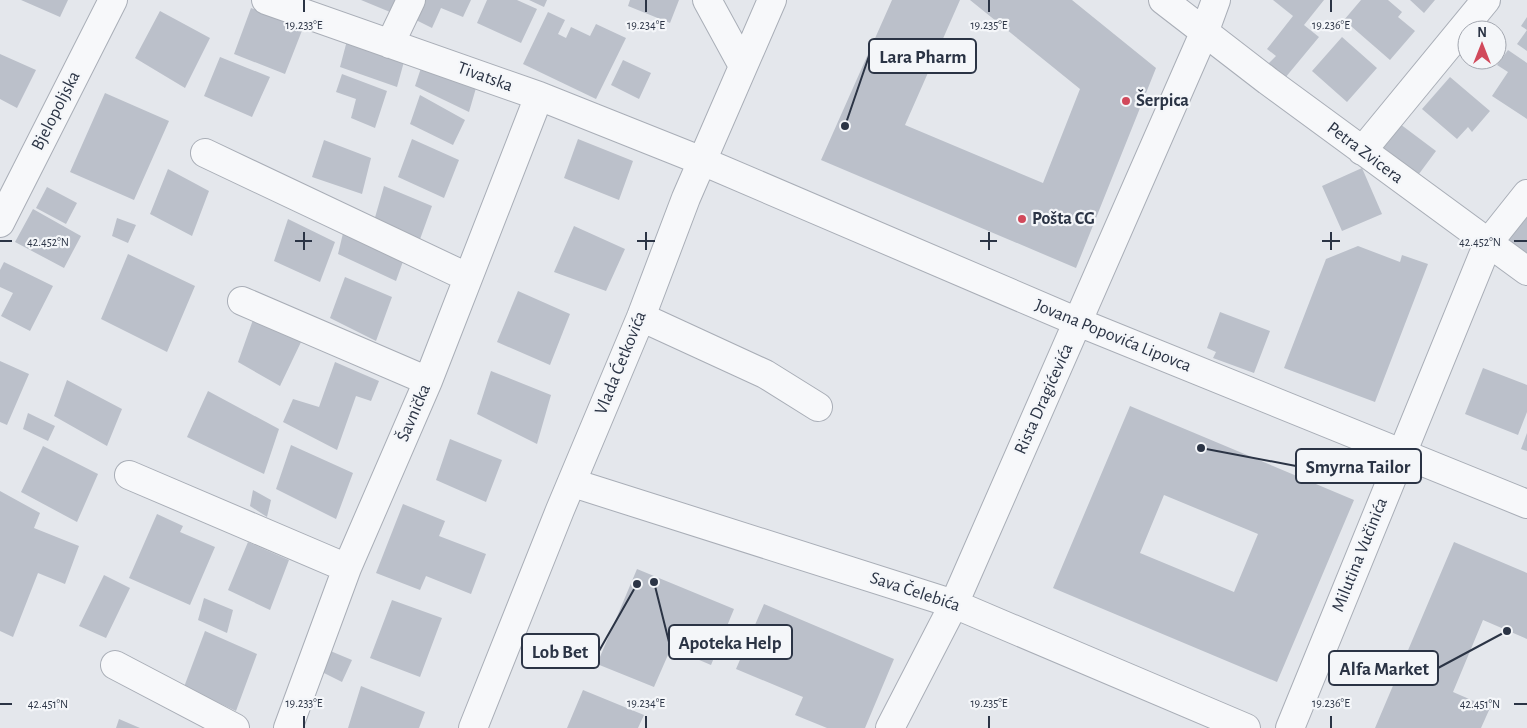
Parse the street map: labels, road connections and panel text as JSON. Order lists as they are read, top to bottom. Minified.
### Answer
{"streets":{"street":["Tivatska","Bjelopoljska","Petra Zvicera","Jovana Popovića Lipovca","Vlada Ćetkovića","Rista Dragićevića","Šavnička","Milutina Vučinića","Sava Čelebića"]},"crossings":[["Tivatska","Jovana Popovića Lipovca"],["Tivatska","Vlada Ćetkovića"],["Tivatska","Šavnička"],["Petra Zvicera","Rista Dragićevića"],["Petra Zvicera","Milutina Vučinića"],["Jovana Popovića Lipovca","Vlada Ćetkovića"],["Jovana Popovića Lipovca","Rista Dragićevića"],["Jovana Popovića Lipovca","Milutina Vučinića"],["Vlada Ćetkovića","Sava Čelebića"],["Rista Dragićevića","Sava Čelebića"]],"places":["Šerpica","Lara Pharm","Pošta CG","Smyrna Tailor","Apoteka Help","Lob Bet","Alfa Market"],"north":"top","coordinates":["19.233°E","19.234°E","19.235°E","19.236°E","42.452°N","42.451°N"]}
